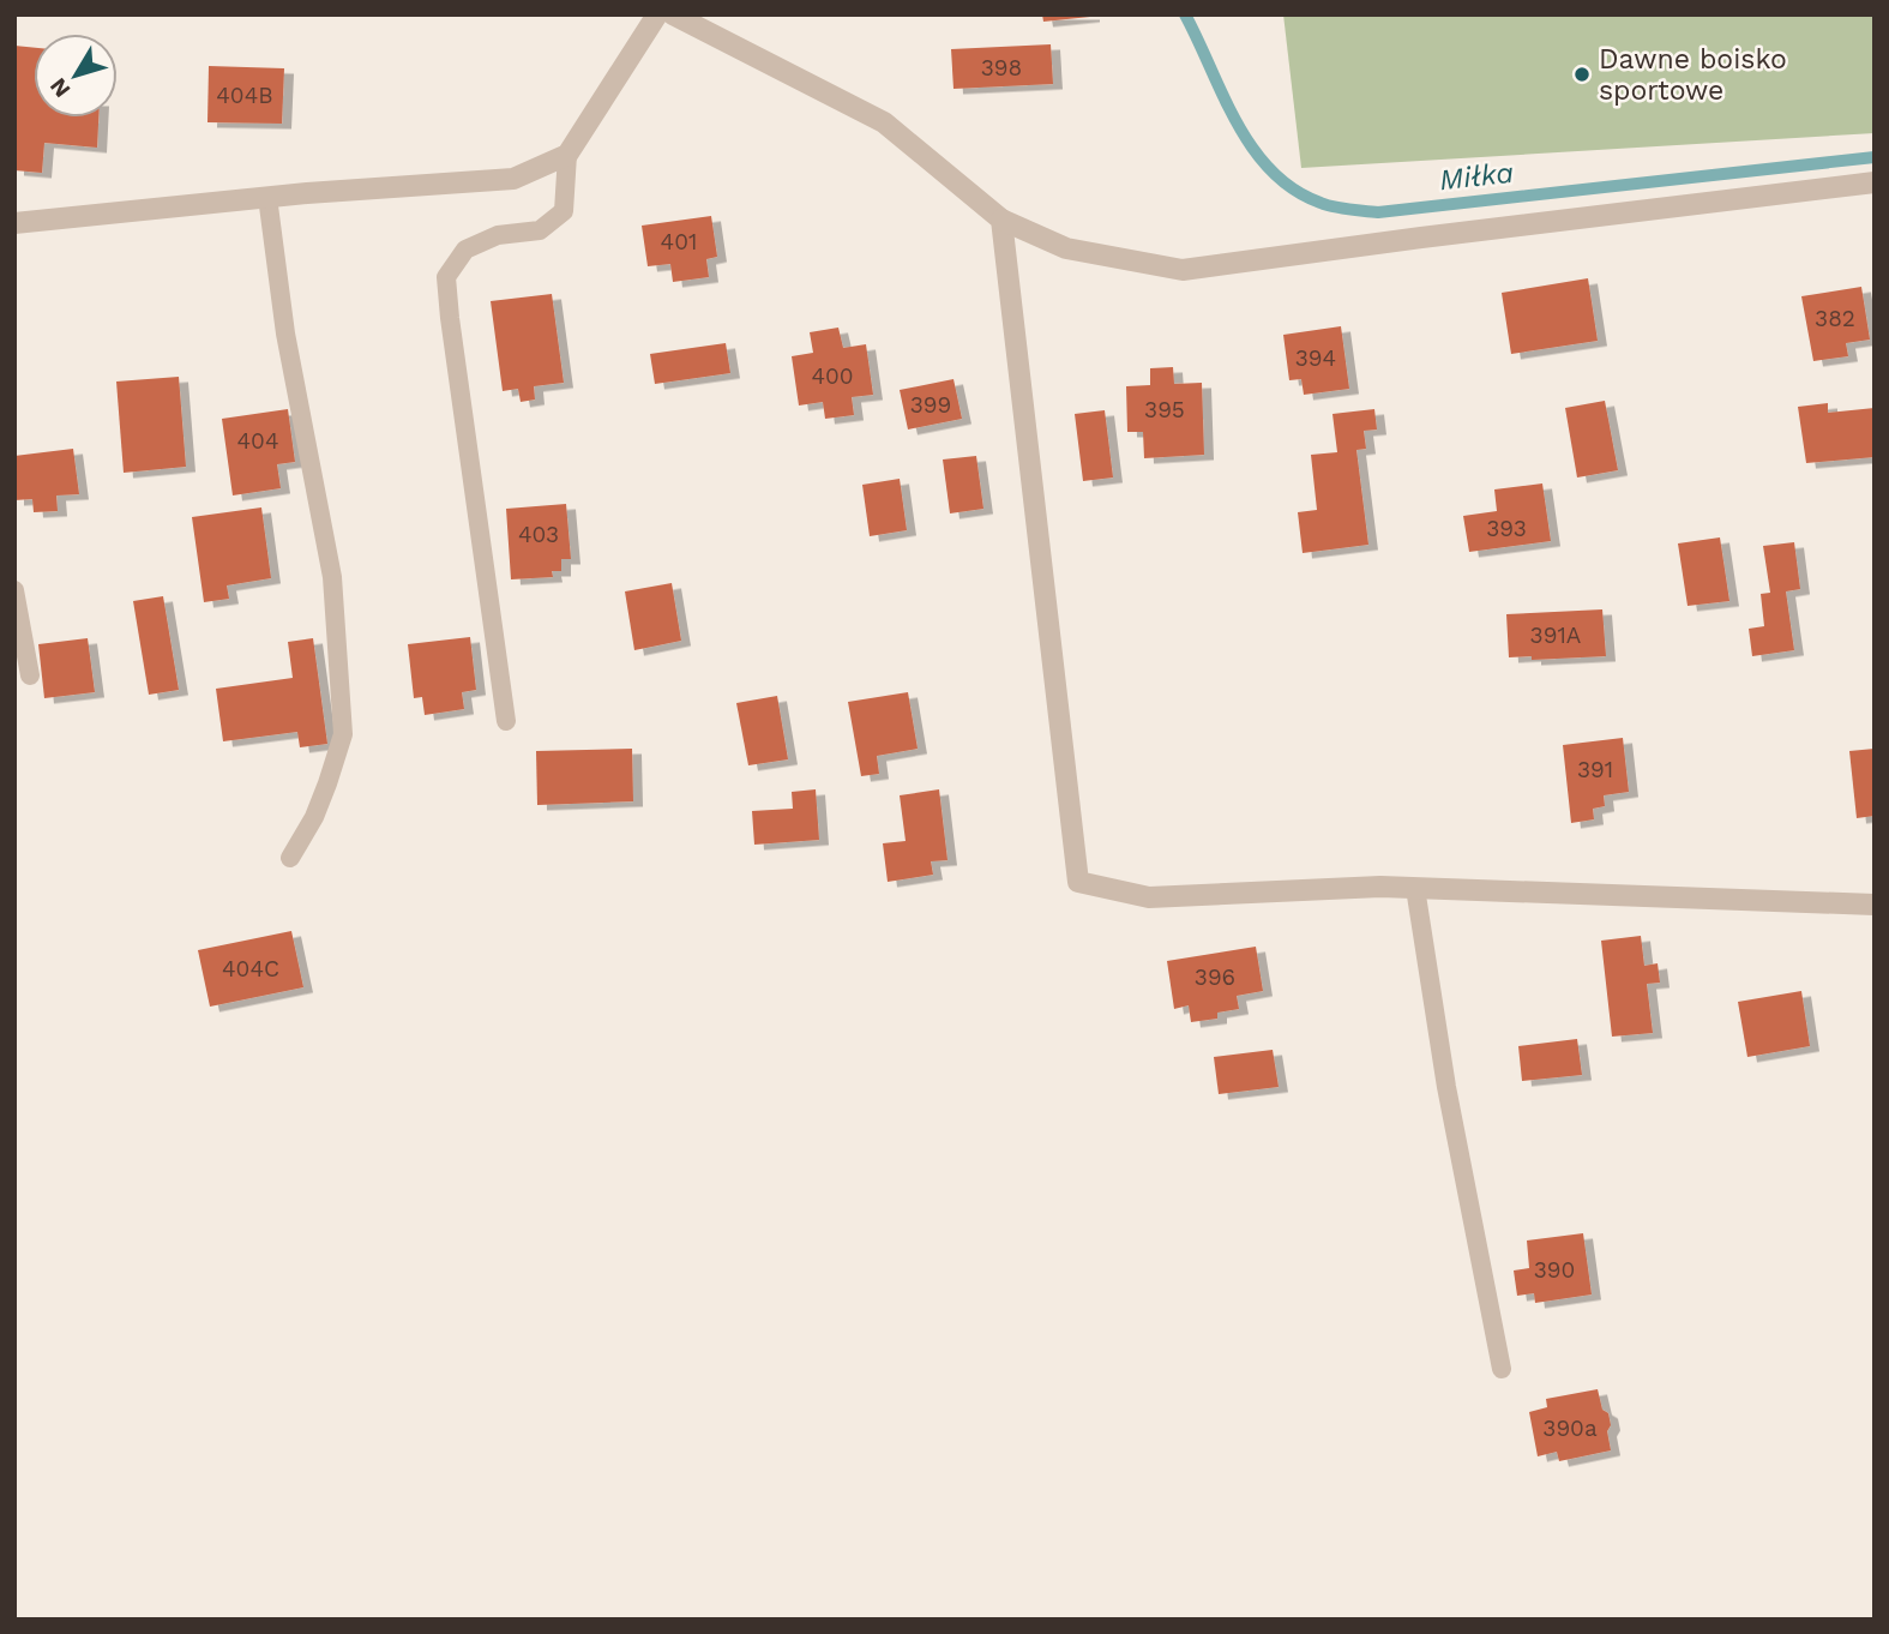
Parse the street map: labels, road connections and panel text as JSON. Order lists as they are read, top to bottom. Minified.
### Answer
{"water":["Miłka"],"places":["Dawne boisko sportowe"],"house_numbers":["398","404B","401","382","394","400","399","395","404","393","403","391A","391","404C","396","390","390a"],"north":"bottom left"}
